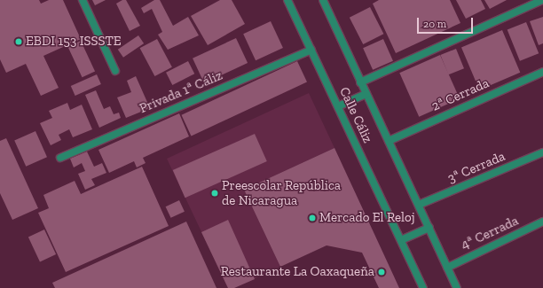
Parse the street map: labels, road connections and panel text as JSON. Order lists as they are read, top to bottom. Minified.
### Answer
{"streets":{"street":["Privada 1ª Cáliz","2ª Cerrada","Calle Cáliz","3ª Cerrada","4ª Cerrada"]},"crossings":[["Privada 1ª Cáliz","Calle Cáliz"],["2ª Cerrada","Calle Cáliz"],["Calle Cáliz","3ª Cerrada"],["Calle Cáliz","4ª Cerrada"]],"places":["EBDI 153 ISSSTE","Preescolar República de Nicaragua","Mercado El Reloj","Restaurante La Oaxaqueña"],"scale_bar":"20 m"}
